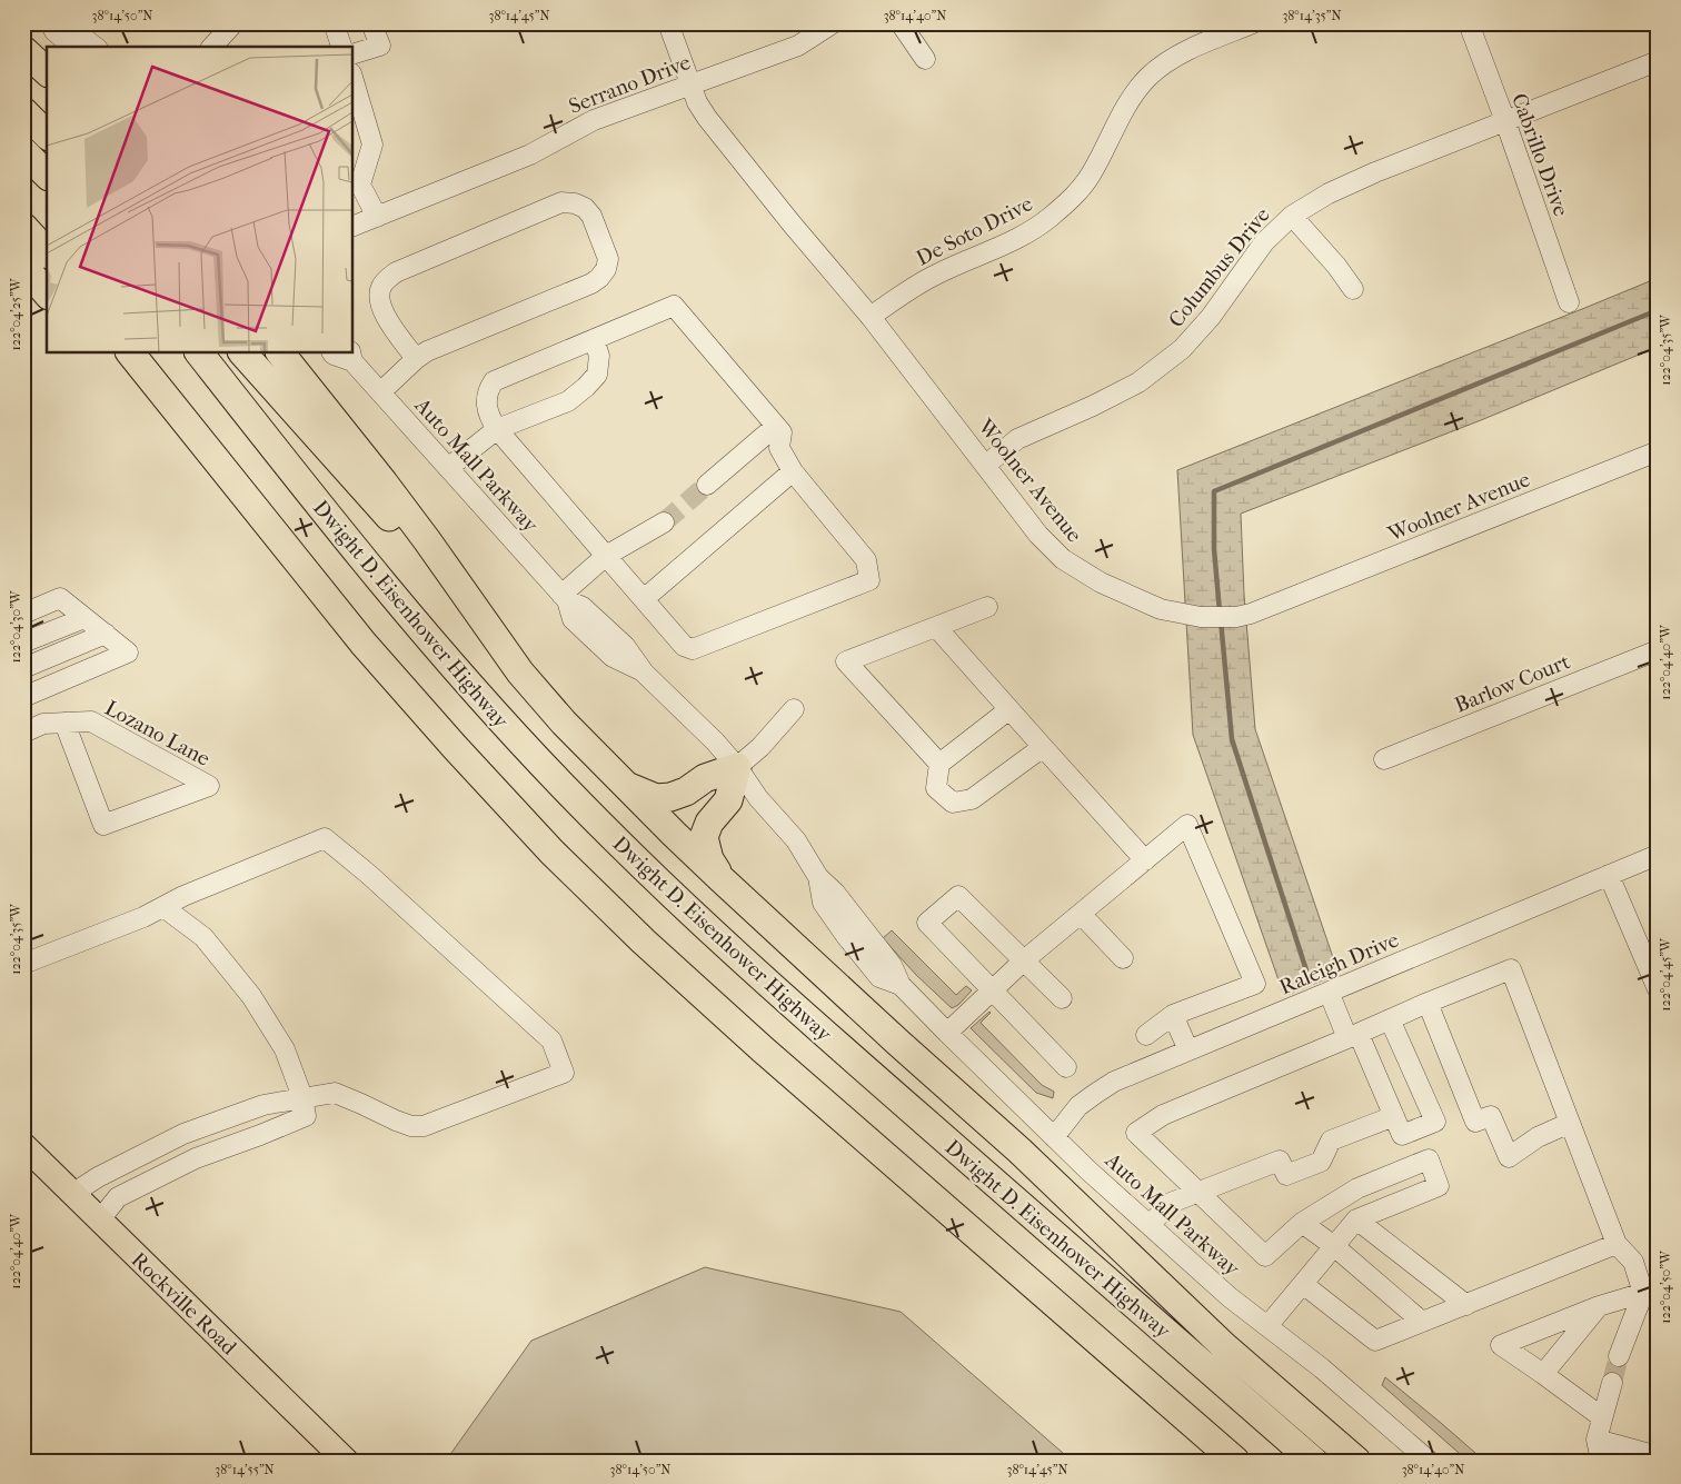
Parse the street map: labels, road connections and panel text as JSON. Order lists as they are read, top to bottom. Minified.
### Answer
{"streets":{"highway":["Dwight D. Eisenhower Highway"],"main road":["Rockville Road"],"street":["Serrano Drive","Cabrillo Drive","De Soto Drive","Columbus Drive","Auto Mall Parkway","Woolner Avenue","Barlow Court","Lozano Lane","Raleigh Drive"]},"crossings":[["Serrano Drive","Woolner Avenue"],["Cabrillo Drive","Columbus Drive"],["De Soto Drive","Woolner Avenue"],["Columbus Drive","Woolner Avenue"],["Auto Mall Parkway","Raleigh Drive"]],"coordinates":["38°14'50\"N","38°14'45\"N","38°14'40\"N","38°14'35\"N","122°04'25\"W","122°04'35\"W","122°04'30\"W","122°04'40\"W","122°04'45\"W","122°04'50\"W","38°14'55\"N"]}
